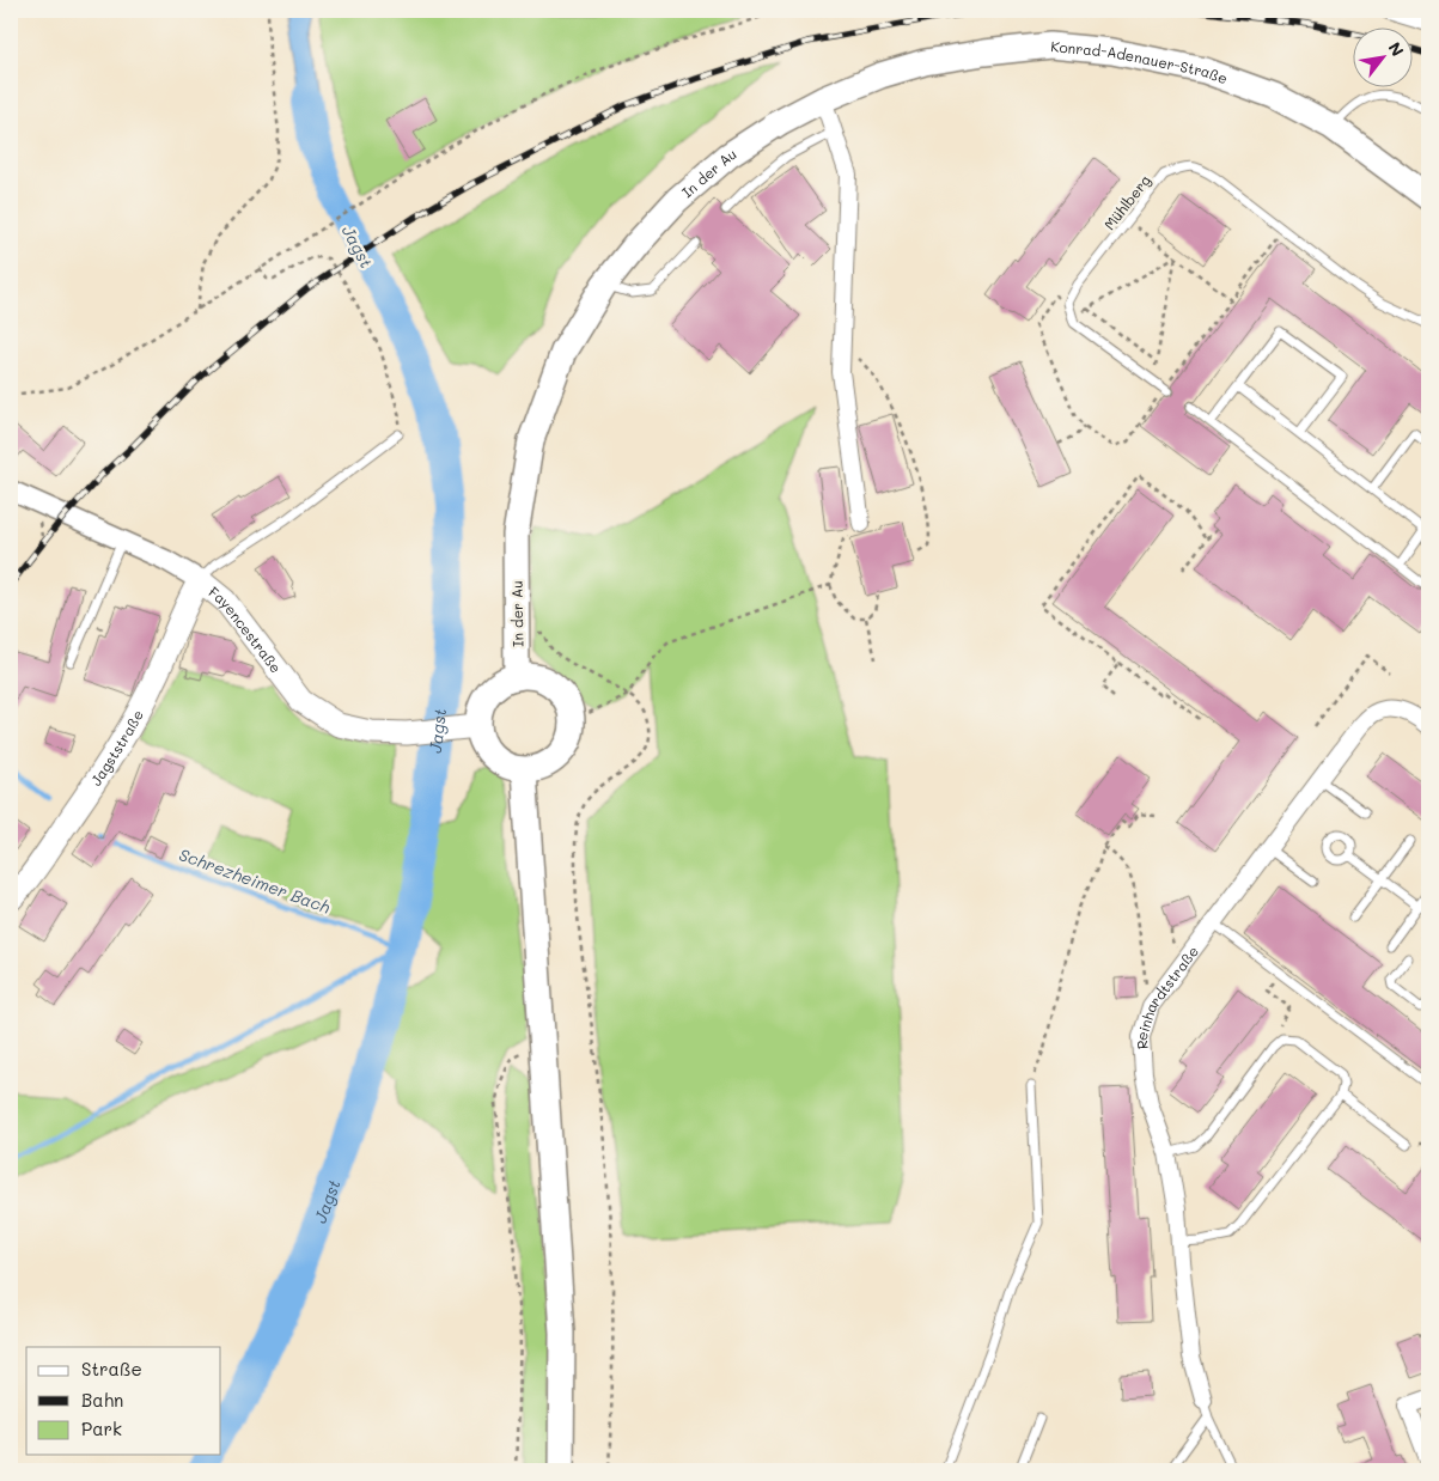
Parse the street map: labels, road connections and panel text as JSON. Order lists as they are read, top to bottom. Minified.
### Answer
{"streets":{"main road":["Konrad-Adenauer-Straße","In der Au","Fayencestraße","Jagststraße"],"street":["Reinhardtstraße"],"lane":["Mühlberg"]},"crossings":[["Konrad-Adenauer-Straße","In der Au"],["In der Au","Fayencestraße"],["Fayencestraße","Jagststraße"]],"water":["Jagst","Schrezheimer Bach"],"legend":["Straße","Bahn","Park"],"north":"top right"}
